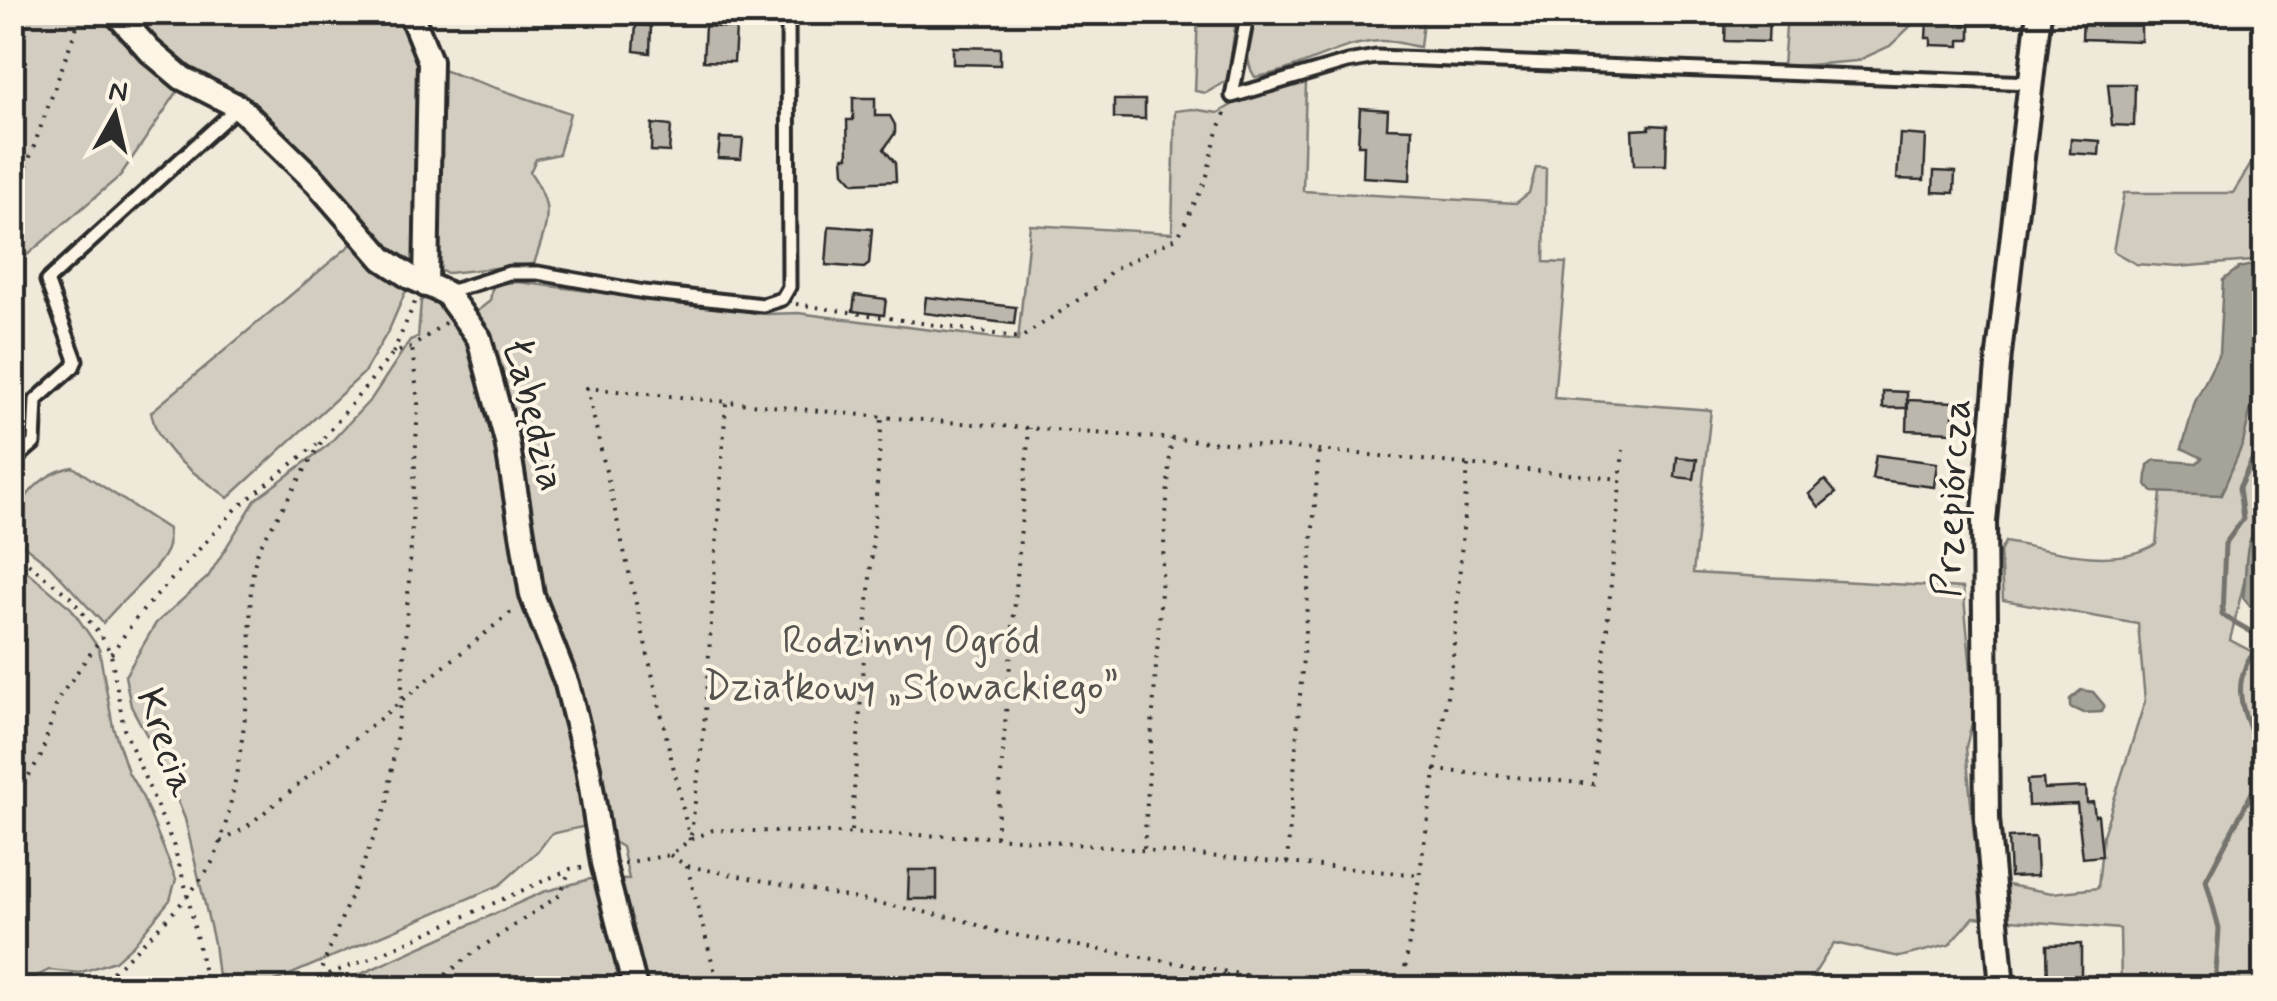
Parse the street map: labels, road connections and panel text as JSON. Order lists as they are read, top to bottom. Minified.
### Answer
{"streets":{"street":["Łabędzia","Przepiórcza"],"path":["Krecia"]},"parks":["Rodzinny Ogród Działkowy „Słowackiego”"],"north":"top"}
